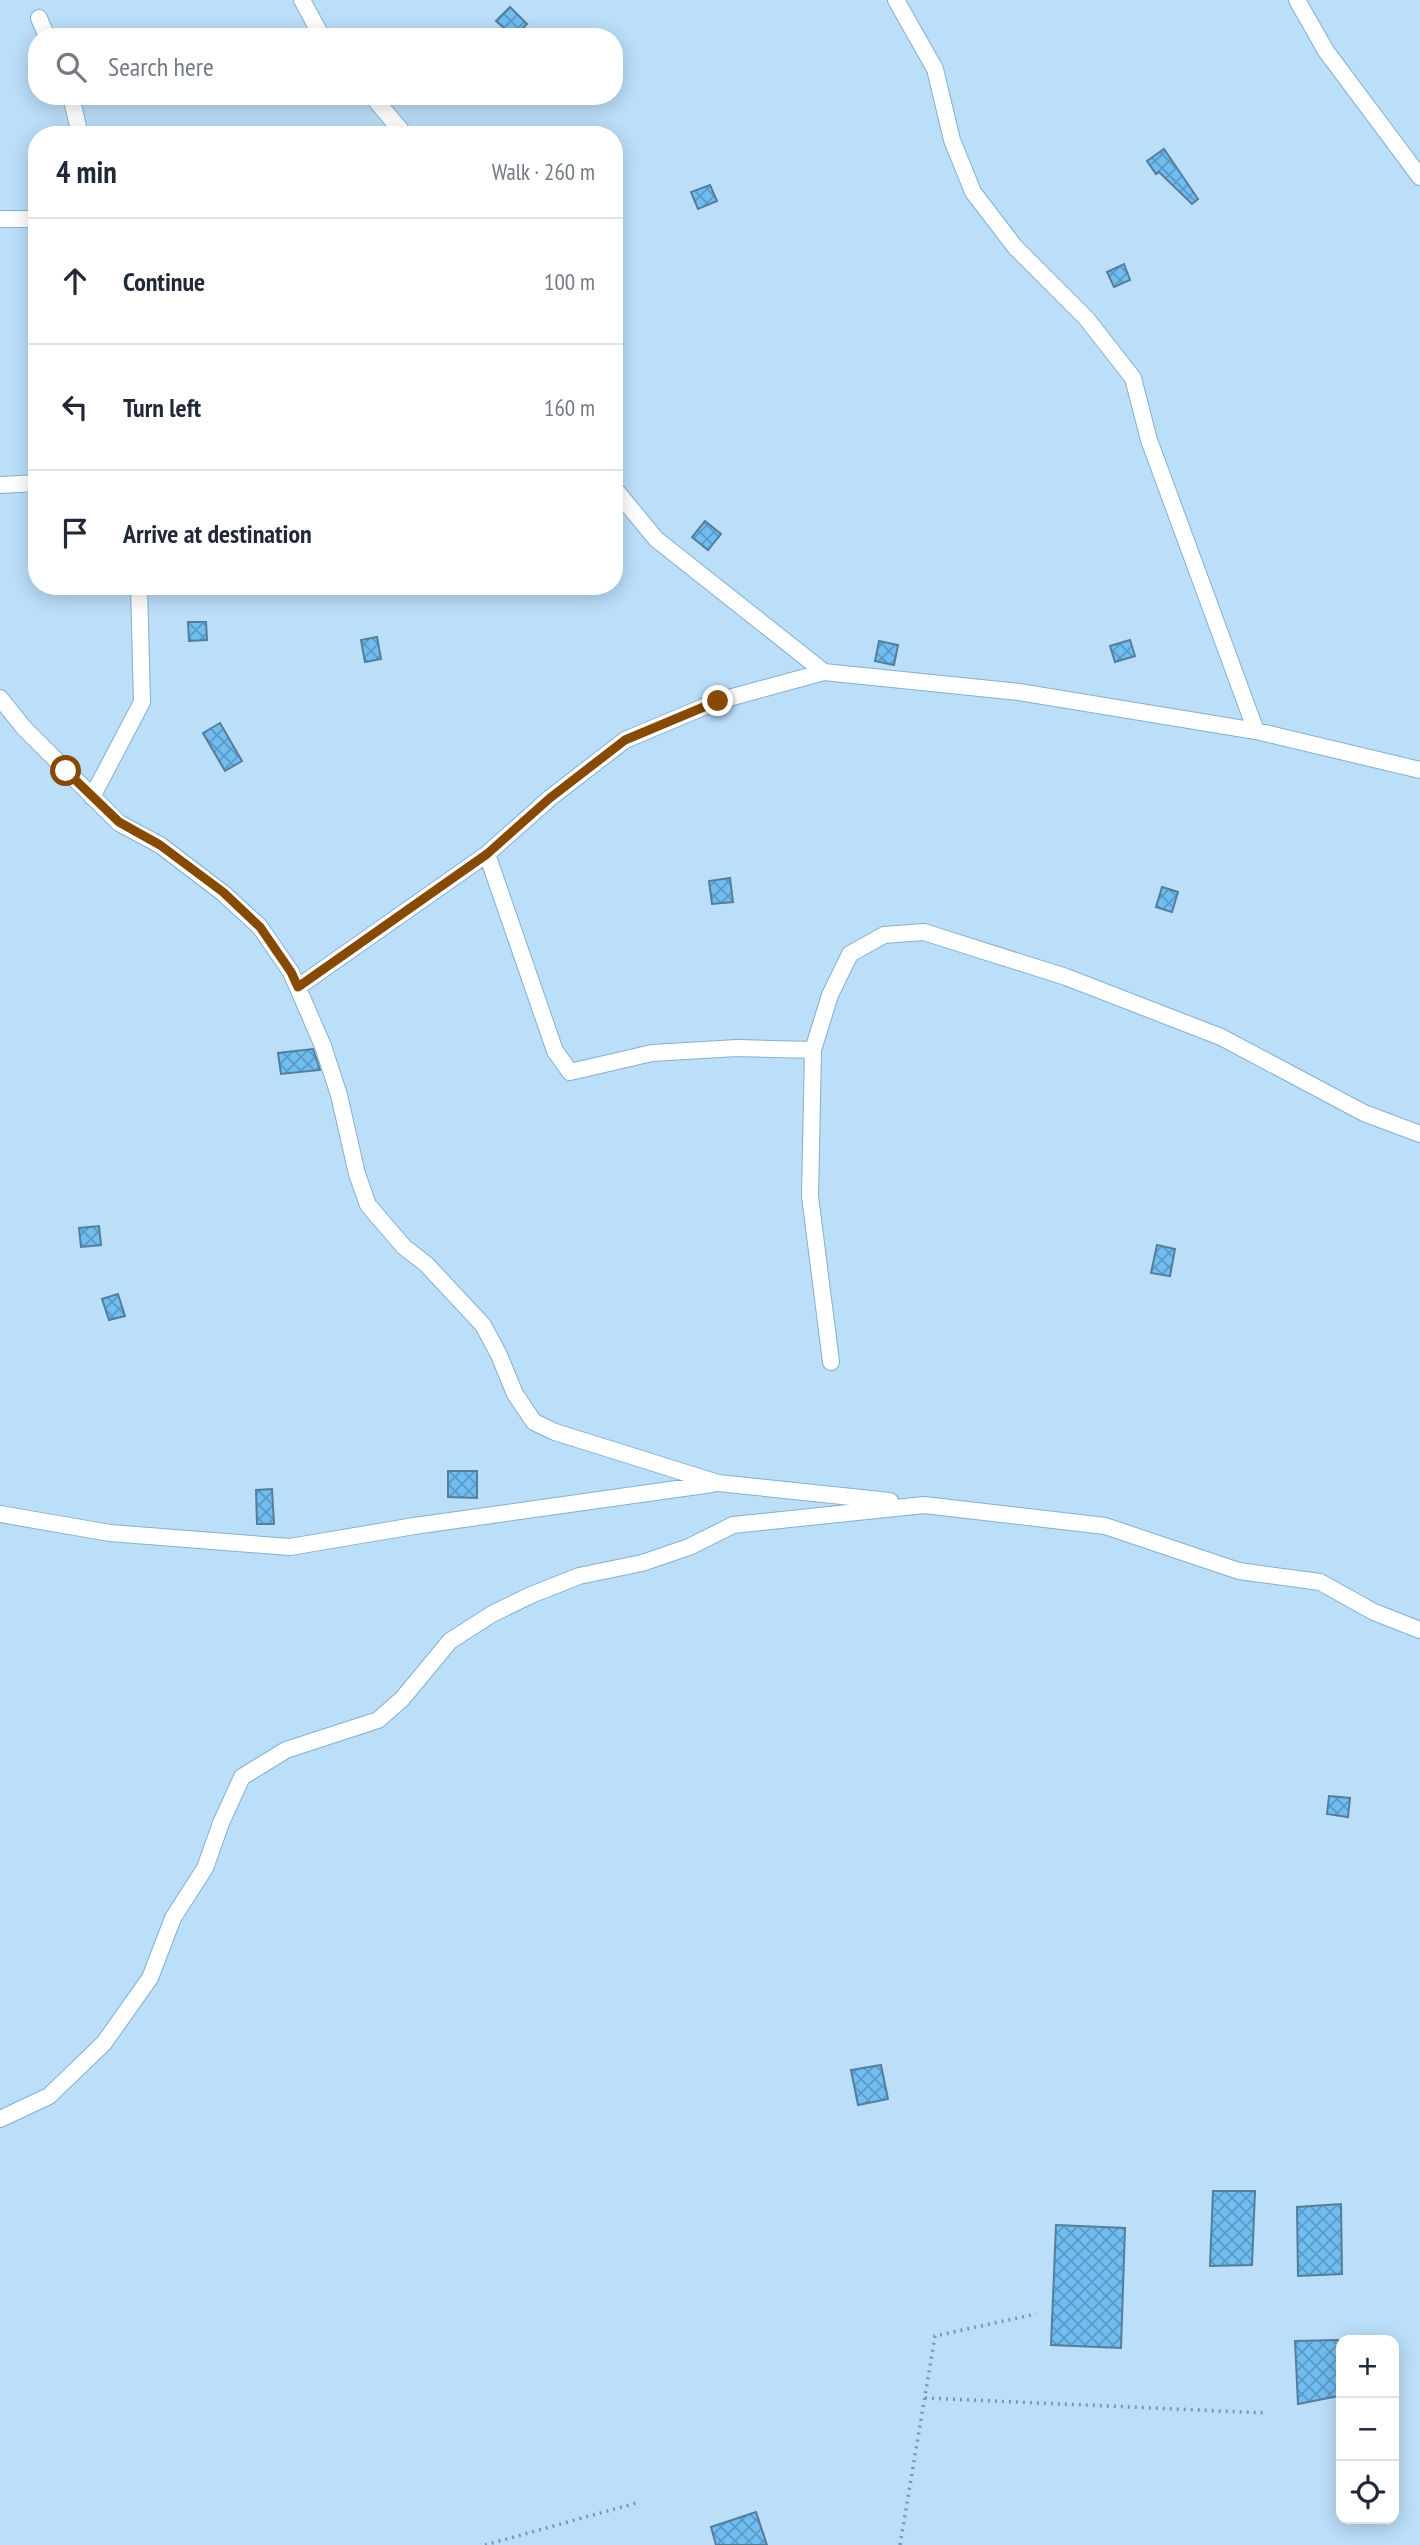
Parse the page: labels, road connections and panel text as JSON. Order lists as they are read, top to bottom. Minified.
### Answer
{"page":{"search":"Search here","heading":["4 min","Walk · 260 m"],"list":[["Continue","100 m"],["Turn left","160 m"],"Arrive at destination"],"map_buttons":["+","−"]}}
